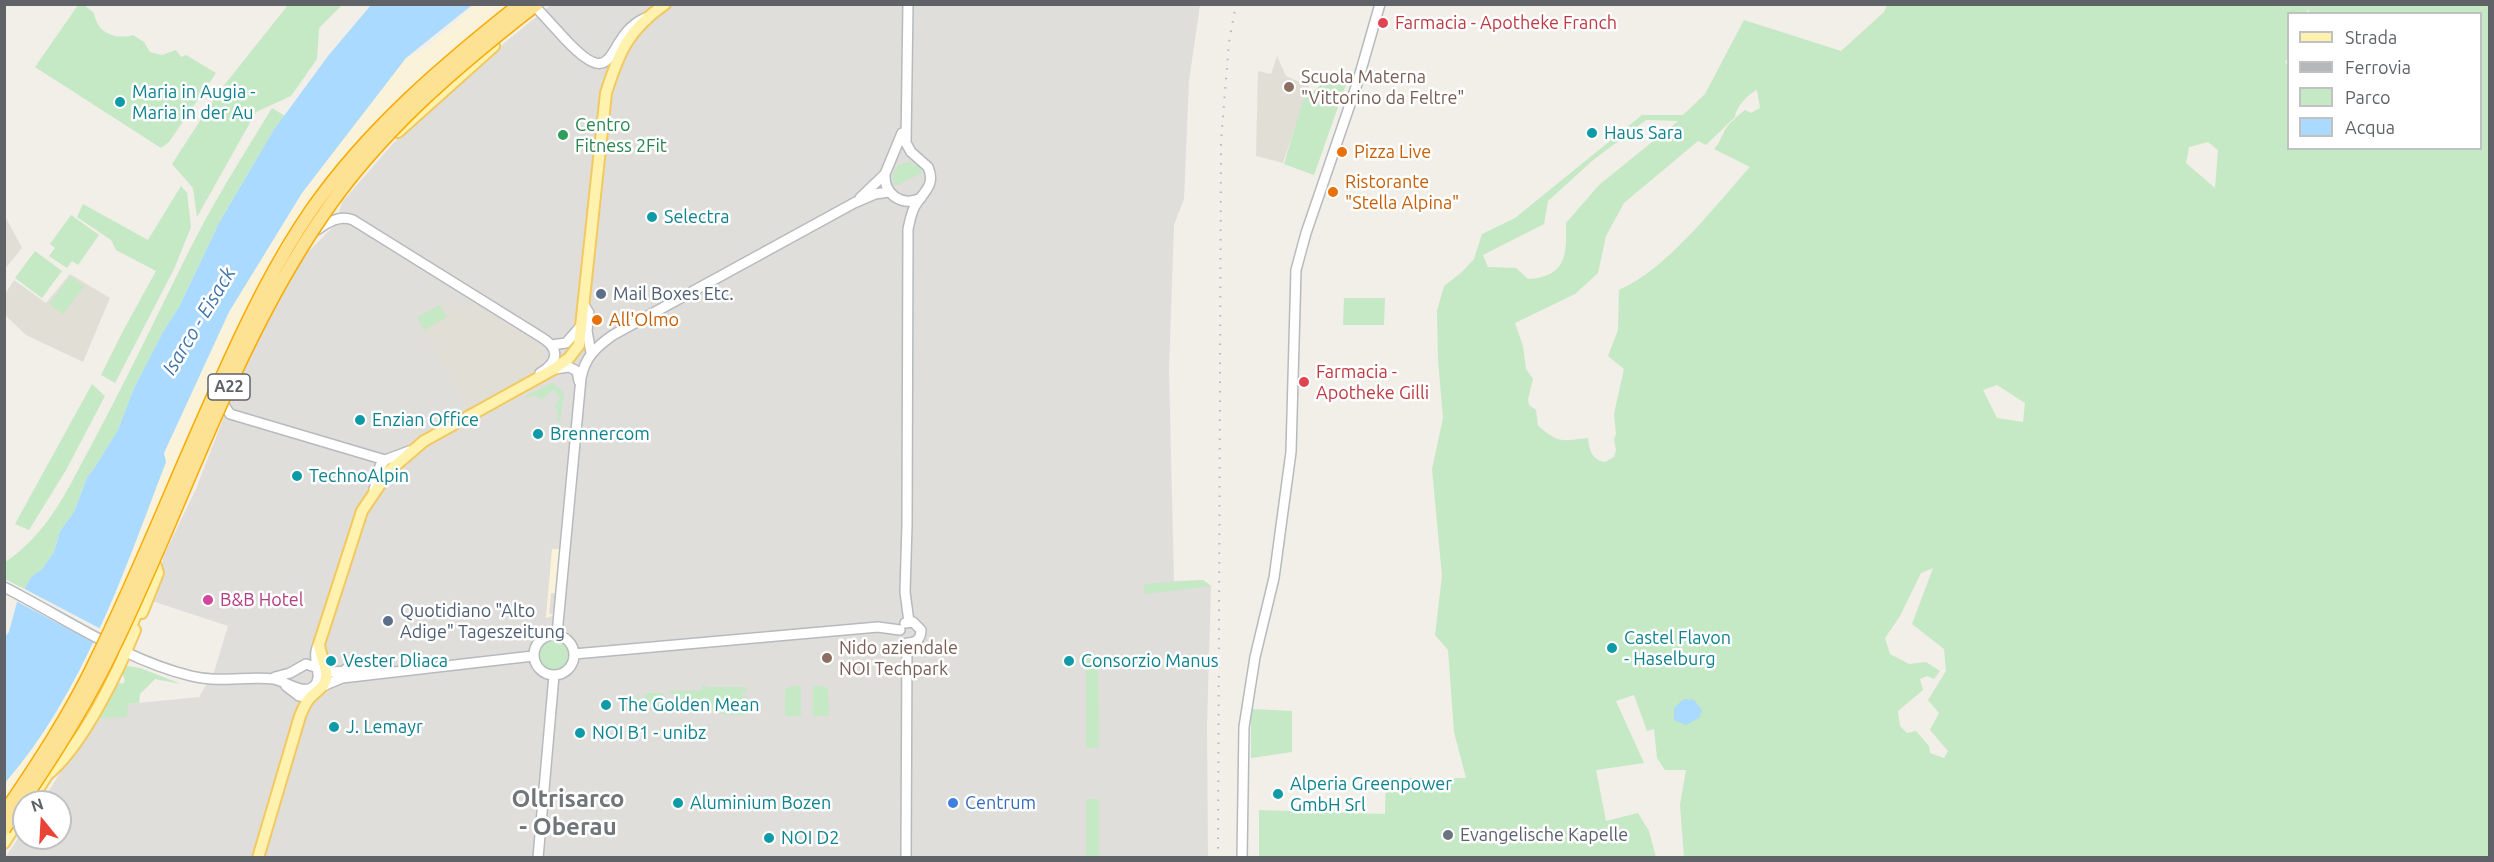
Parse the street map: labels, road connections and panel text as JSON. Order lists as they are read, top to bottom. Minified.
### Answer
{"streets":{"highway":["A22"]},"districts":["Oltrisarco - Oberau"],"water":["Isarco - Eisack"],"places":["Farmacia - Apotheke Franch","Scuola Materna \"Vittorino da Feltre\"","Maria in Augia - Maria in der Au","Haus Sara","Centro Fitness 2Fit","Pizza Live","Ristorante \"Stella Alpina\"","Selectra","Mail Boxes Etc.","All'Olmo","Farmacia - Apotheke Gilli","Enzian Office","Brennercom","TechnoAlpin","B&B Hotel","Quotidiano \"Alto Adige\" Tageszeitung","Castel Flavon - Haselburg","Nido aziendale NOI Techpark","Vester Dliaca","Consorzio Manus","The Golden Mean","J. Lemayr","NOI B1 - unibz","Alperia Greenpower GmbH Srl","Aluminium Bozen","Centrum","Evangelische Kapelle","NOI D2"],"legend":["Strada","Ferrovia","Parco","Acqua"],"north":"top"}
